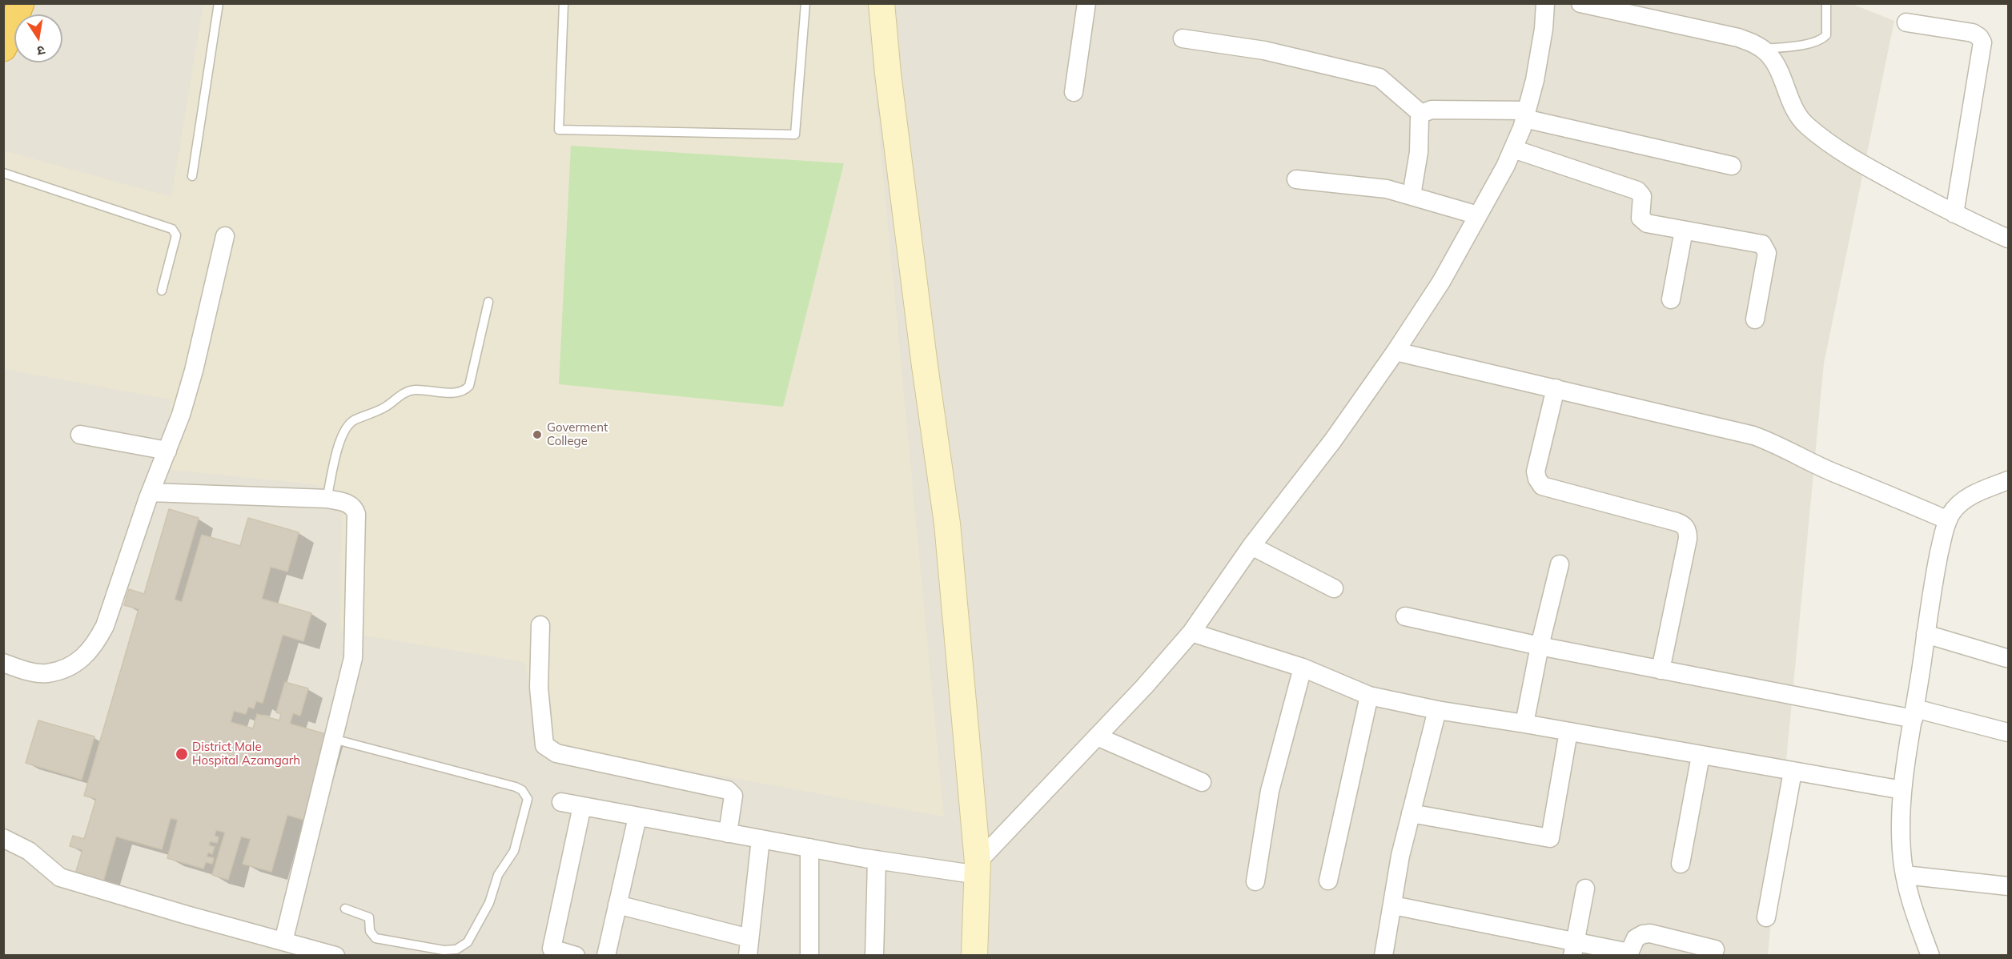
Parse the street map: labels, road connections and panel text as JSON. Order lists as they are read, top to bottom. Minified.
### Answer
{"places":["Goverment College","District Male Hospital Azamgarh"],"north":"bottom"}
